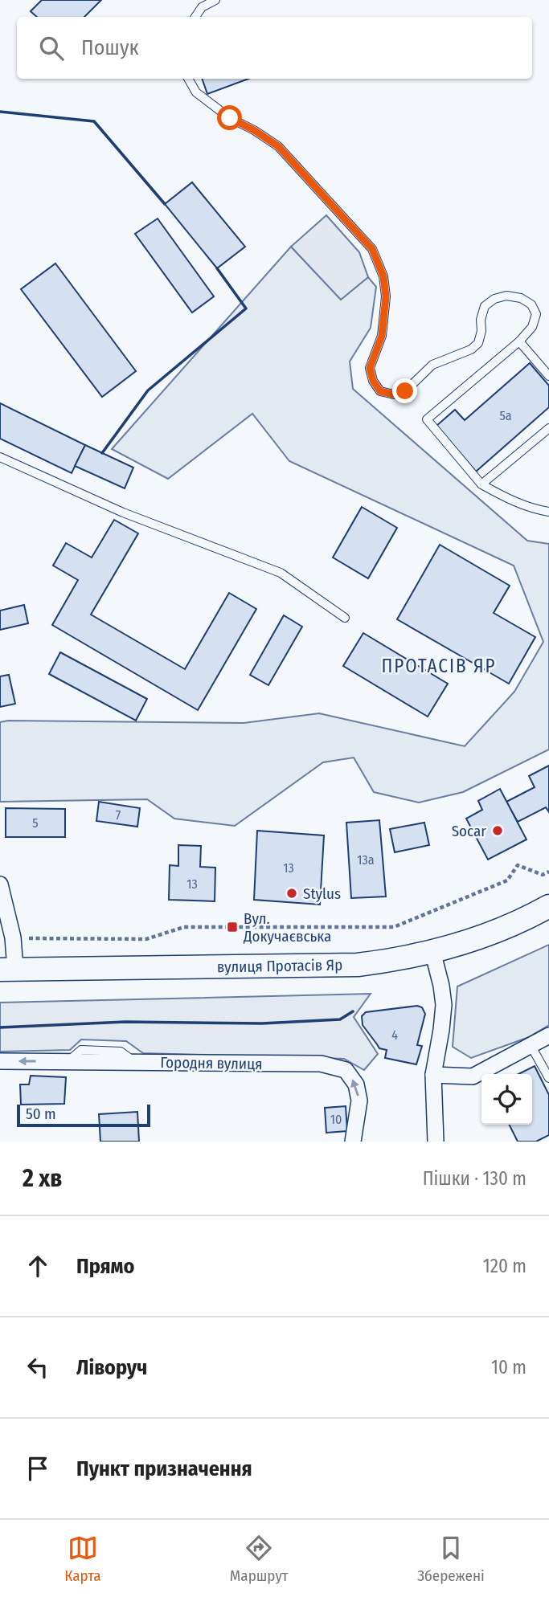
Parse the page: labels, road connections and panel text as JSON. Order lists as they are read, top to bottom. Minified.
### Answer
{"streets":{"main road":["вулиця Протасів Яр"],"street":["Городня вулиця"]},"one_way":["Городня вулиця"],"districts":["ПРОТАСІВ ЯР"],"places":{"other":["Socar","Stylus"],"transit":["Вул. Докучаєвська"]},"house_numbers":["5а","7","5","13а","13","13","4","10"],"scale_bar":"50 m","page":{"search":"Пошук","scale":"50 m","heading":["2 хв","Пішки · 130 m"],"list":[["Прямо","120 m"],["Ліворуч","10 m"],"Пункт призначення"],"nav":["Карта","Маршрут","Збережені"]}}
